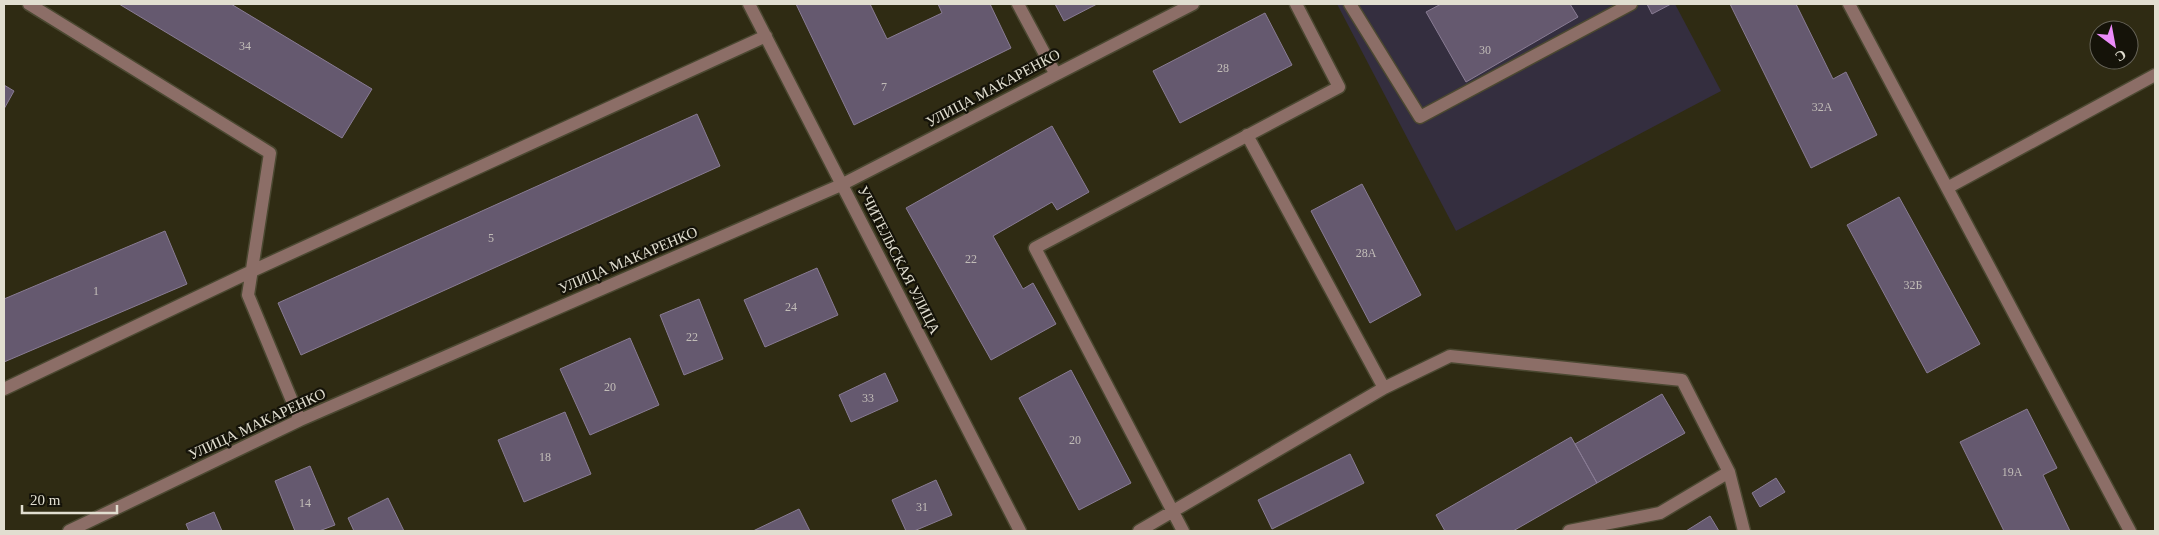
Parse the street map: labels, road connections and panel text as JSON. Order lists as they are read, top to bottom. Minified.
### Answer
{"streets":{"street":["УЛИЦА МАКАРЕНКО","УЧИТЕЛЬСКАЯ УЛИЦА"]},"crossings":[["УЛИЦА МАКАРЕНКО","УЧИТЕЛЬСКАЯ УЛИЦА"]],"house_numbers":["34","30","28","7","32А","5","28А","22","32Б","1","24","22","20","33","20","18","19А","14","31"],"scale_bar":"20 m","north":"bottom right"}
